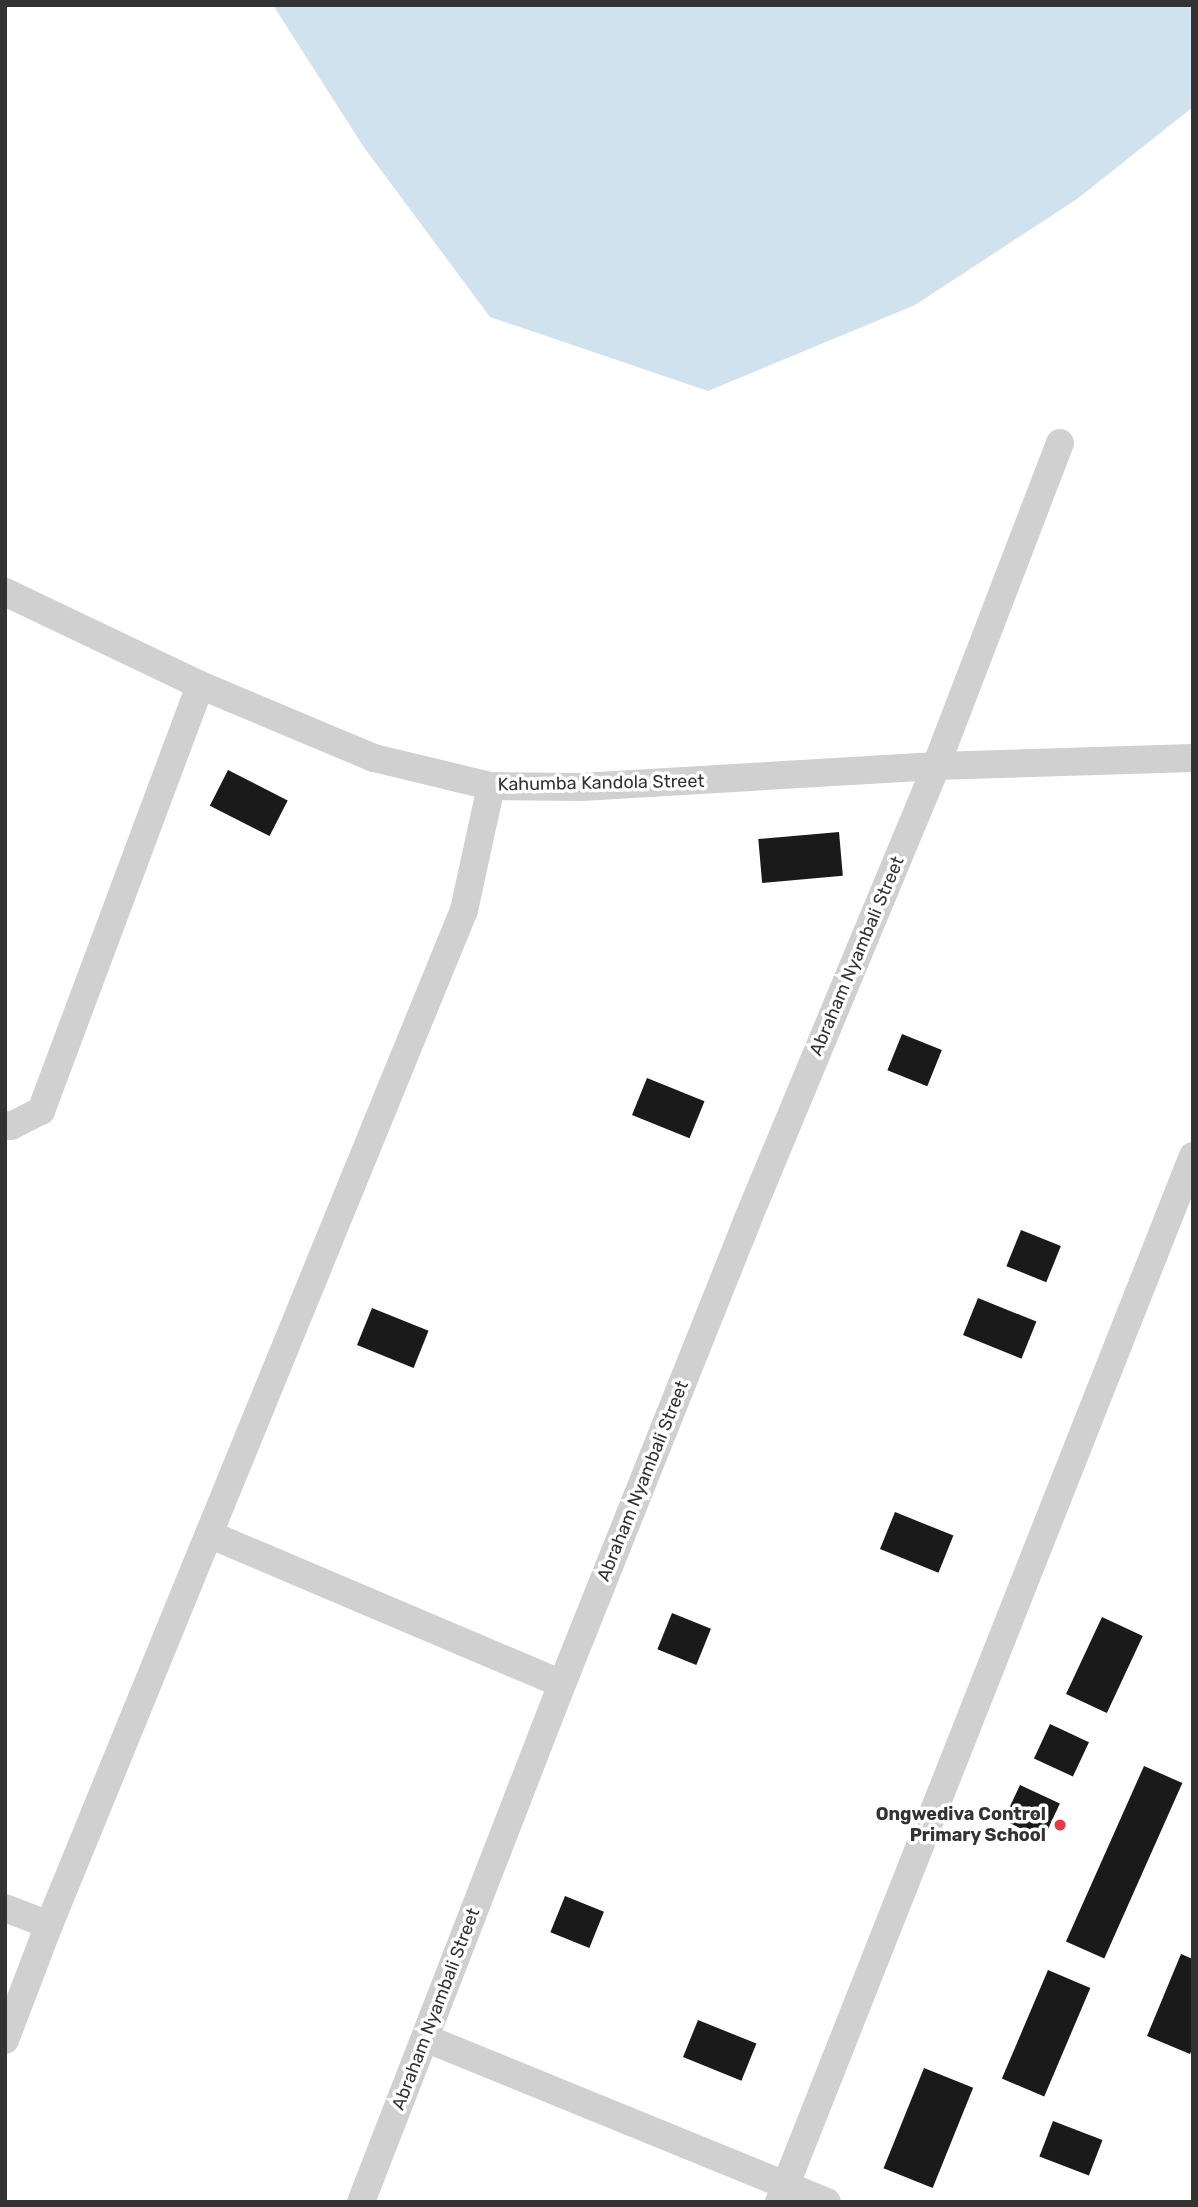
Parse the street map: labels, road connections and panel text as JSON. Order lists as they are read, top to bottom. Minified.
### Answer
{"streets":{"street":["Kahumba Kandola Street","Abraham Nyambali Street"]},"crossings":[["Kahumba Kandola Street","Abraham Nyambali Street"]],"places":["Ongwediva Control Primary School"]}
